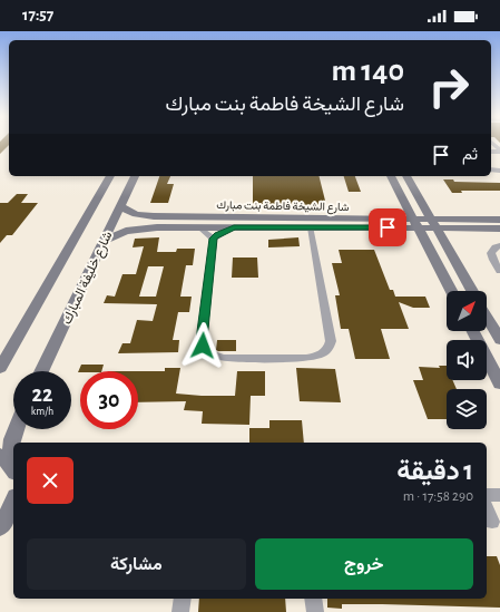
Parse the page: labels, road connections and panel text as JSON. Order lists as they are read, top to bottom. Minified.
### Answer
{"streets":{"main road":["شارع الشيخة فاطمة بنت مبارك","شارع خليفة المبارك"]},"crossings":[["شارع الشيخة فاطمة بنت مبارك","شارع خليفة المبارك"]],"north":"top right","page":{"status":"17:57","turn":["140 m","شارع الشيخة فاطمة بنت مبارك"],"then":"ثم","speed":"22 km/h","limit":"30","heading":["1 دقيقة","290 m · 17:58"],"buttons":["خروج","مشاركة"]}}
